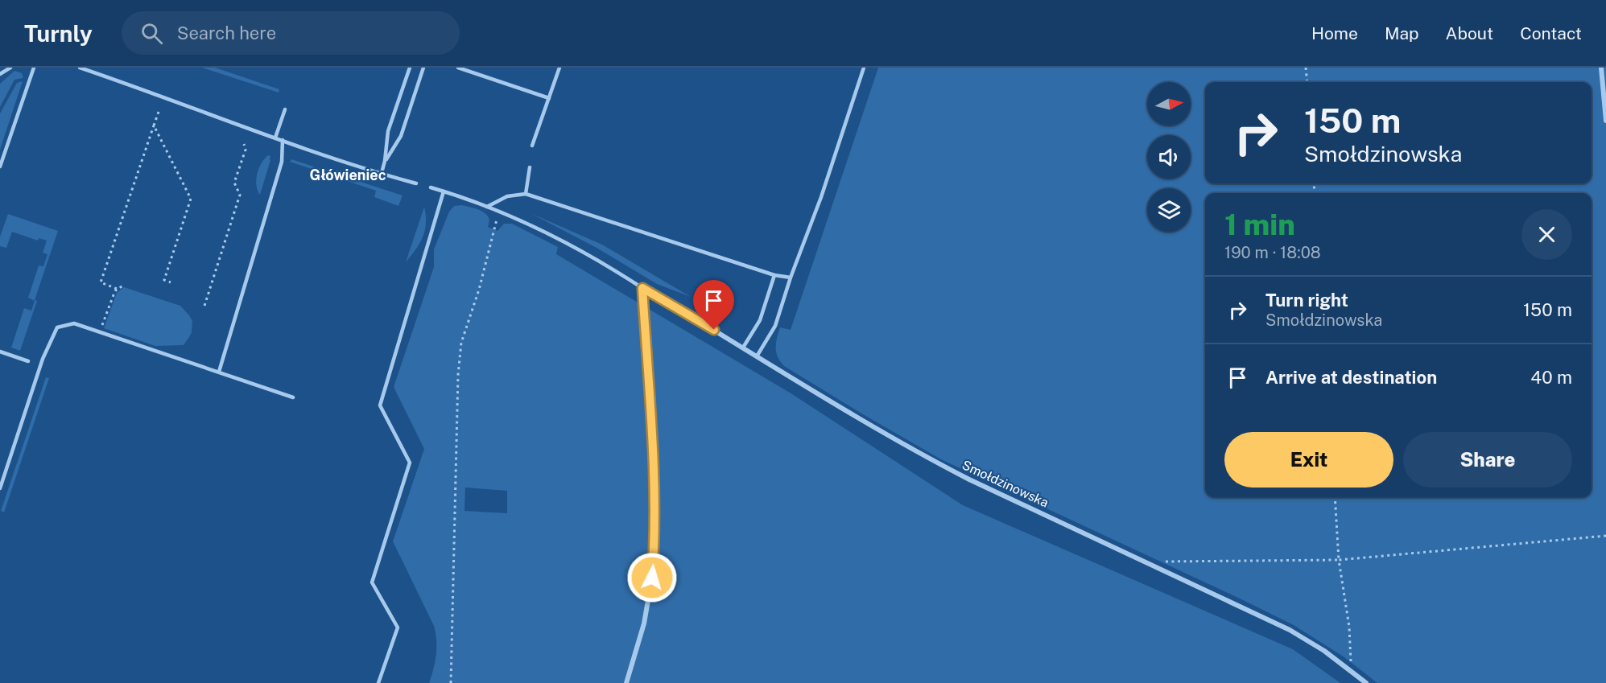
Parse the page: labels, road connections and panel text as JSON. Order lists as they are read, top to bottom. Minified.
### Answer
{"streets":{"street":["Smołdzinowska"]},"districts":["Główieniec"],"north":"right","page":{"header":"Turnly","search":"Search here","nav":["Home","Map","About","Contact"],"turn":["150 m","Smołdzinowska"],"heading":["1 min","190 m · 18:08"],"list":[{"name":"Turn right","note":"Smołdzinowska","value":"150 m"},{"name":"Arrive at destination","value":"40 m"}],"buttons":["Exit","Share"]}}
